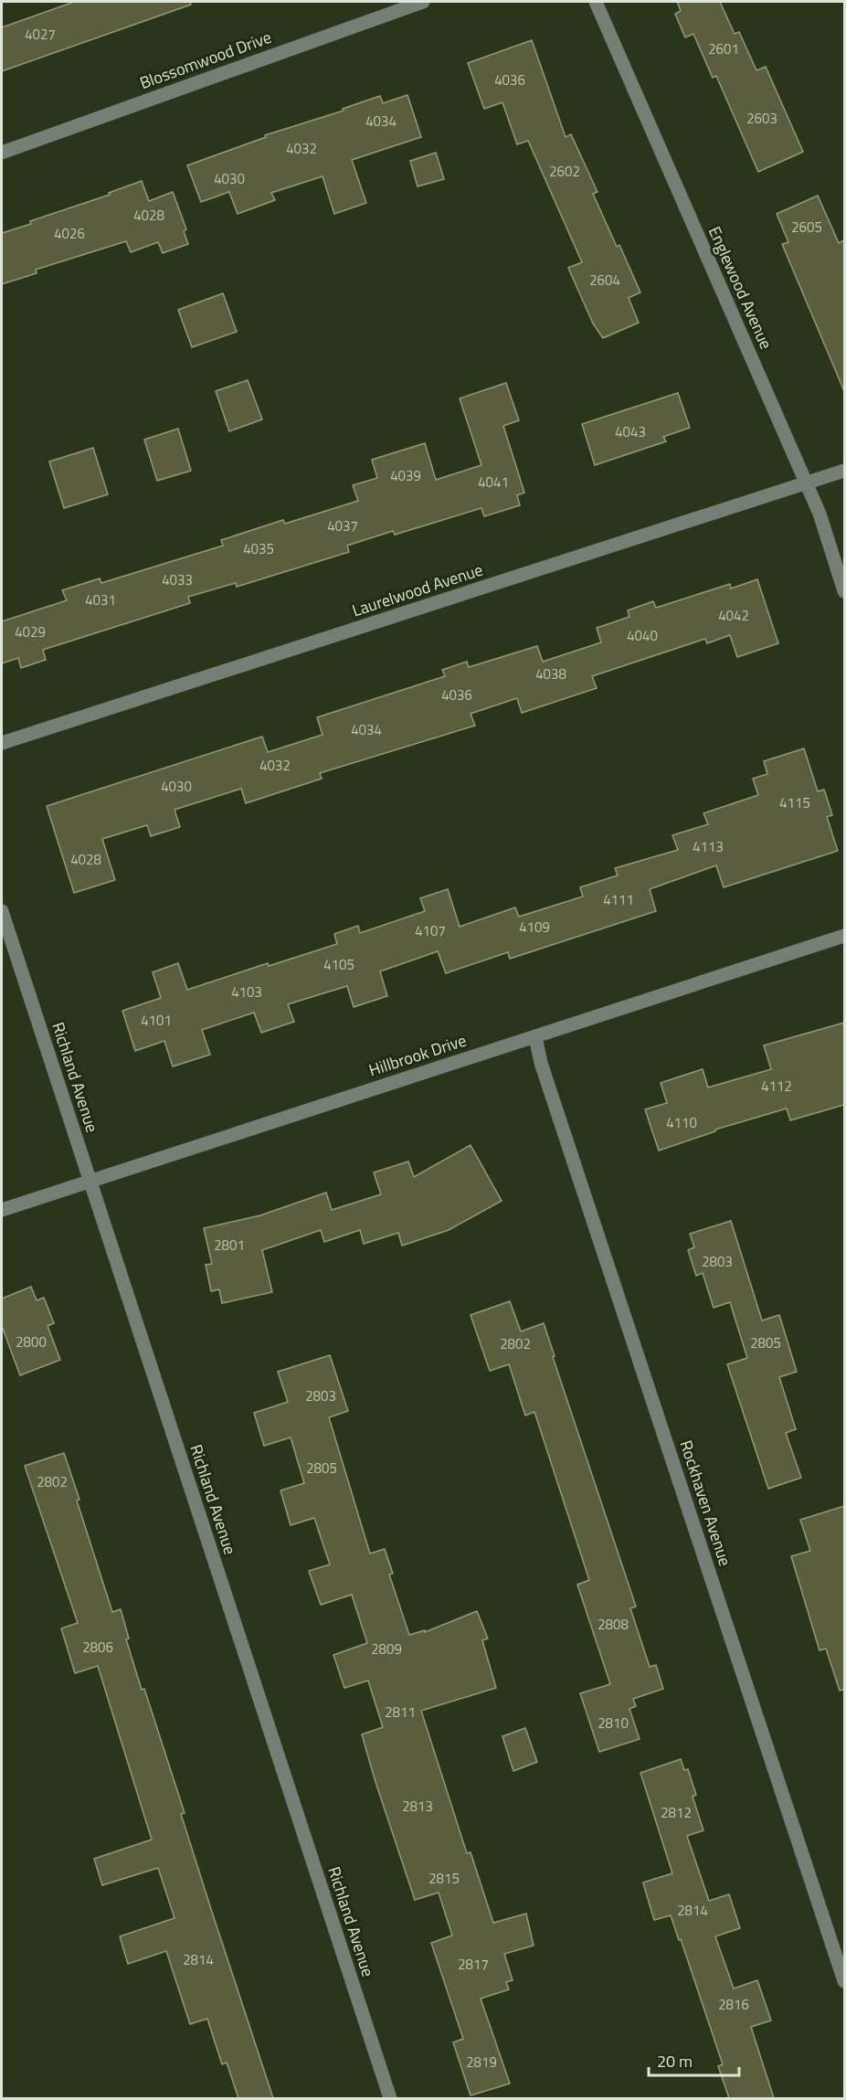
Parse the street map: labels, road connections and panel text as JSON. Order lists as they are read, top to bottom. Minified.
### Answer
{"streets":{"street":["Blossomwood Drive","Englewood Avenue","Laurelwood Avenue","Hillbrook Drive","Richland Avenue","Rockhaven Avenue"]},"crossings":[["Englewood Avenue","Laurelwood Avenue"],["Hillbrook Drive","Richland Avenue"],["Hillbrook Drive","Rockhaven Avenue"]],"house_numbers":["4027","2601","4036","2603","4034","4032","2602","4030","4028","2605","4026","2604","4043","4039","4041","4037","4035","4033","4031","4042","4029","4040","4038","4036","4034","4032","4030","4115","4113","4028","4111","4109","4107","4105","4103","4101","4112","4110","2801","2803","2800","2805","2802","2803","2805","2802","2808","2806","2809","2811","2810","2813","2812","2815","2814","2814","2817","2816","2819"],"scale_bar":"20 m"}
